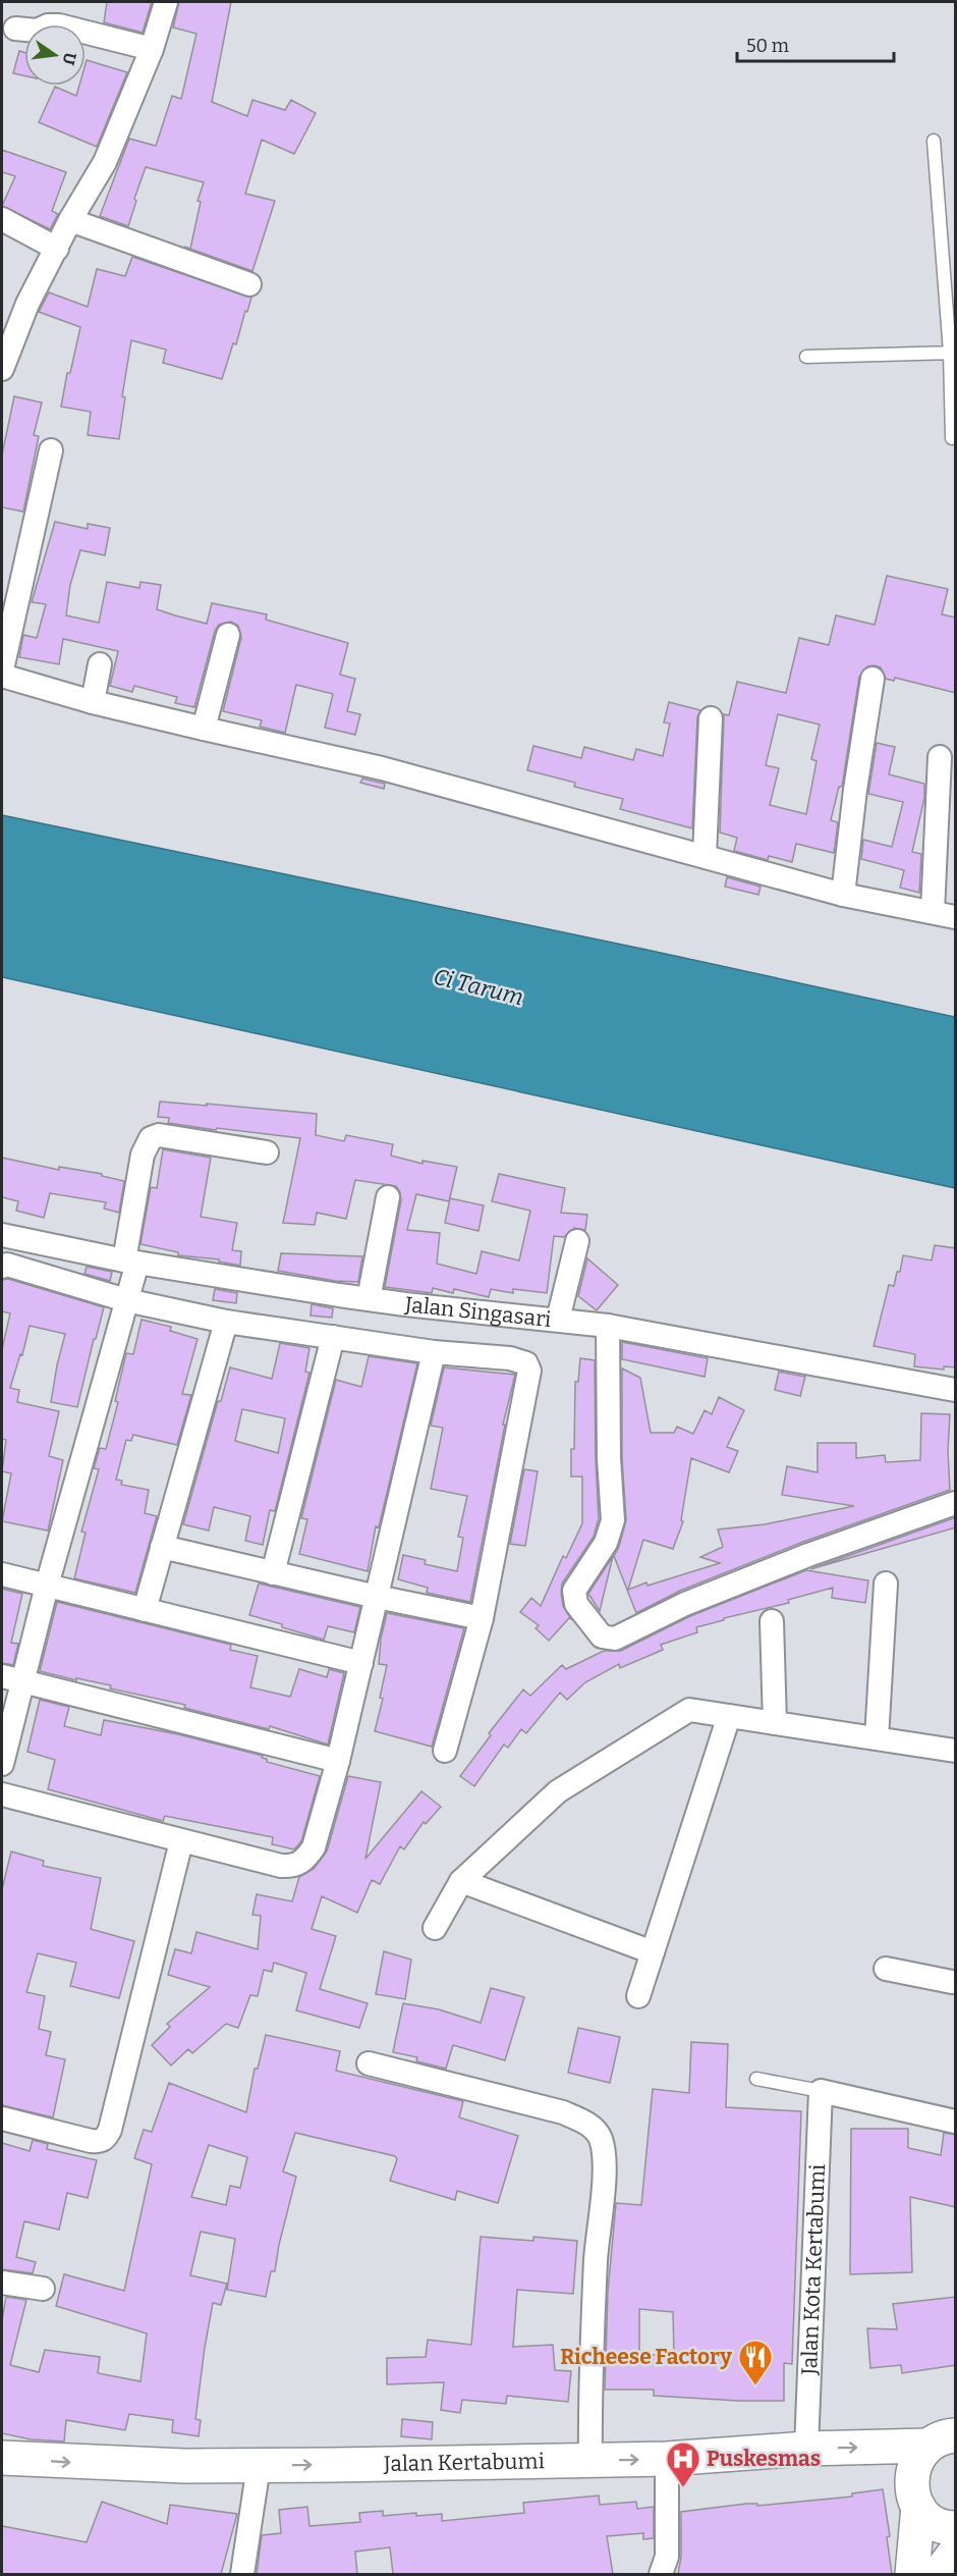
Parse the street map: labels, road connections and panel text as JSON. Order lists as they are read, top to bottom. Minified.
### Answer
{"streets":{"main road":["Jalan Kertabumi"],"street":["Jalan Singasari","Jalan Kota Kertabumi"]},"crossings":[["Jalan Kota Kertabumi","Jalan Kertabumi"]],"one_way":["Jalan Kertabumi"],"water":["Ci Tarum"],"places":{"restaurant":["Richeese Factory"],"hospital":["Puskesmas"]},"scale_bar":"50 m","north":"right"}
